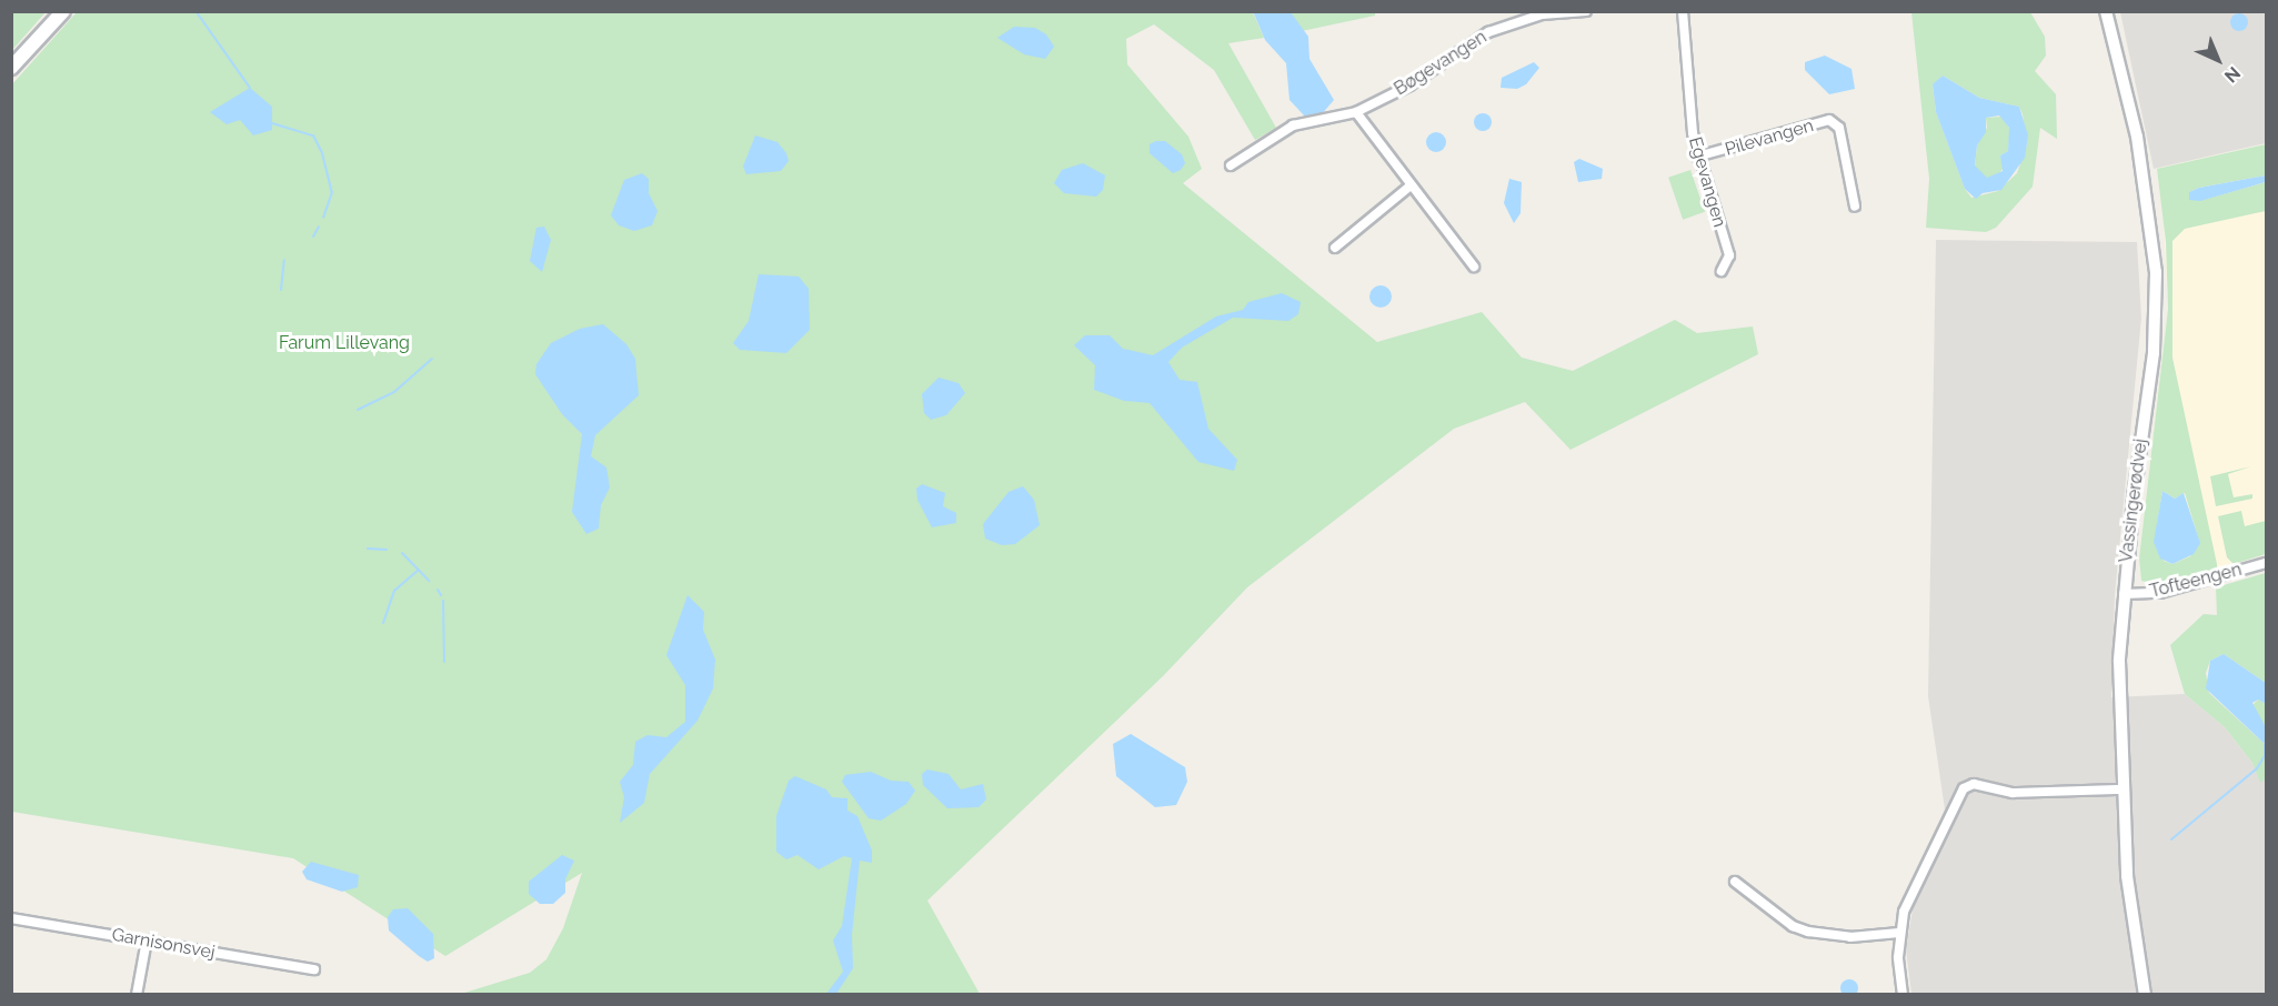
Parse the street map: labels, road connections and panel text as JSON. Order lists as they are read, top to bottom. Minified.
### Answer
{"streets":{"street":["Bøgevangen","Pilevangen","Egevangen","Vassingerødvej","Tofteengen","Garnisonsvej"]},"crossings":[["Pilevangen","Egevangen"],["Vassingerødvej","Tofteengen"]],"parks":["Farum Lillevang"],"north":"bottom right"}
